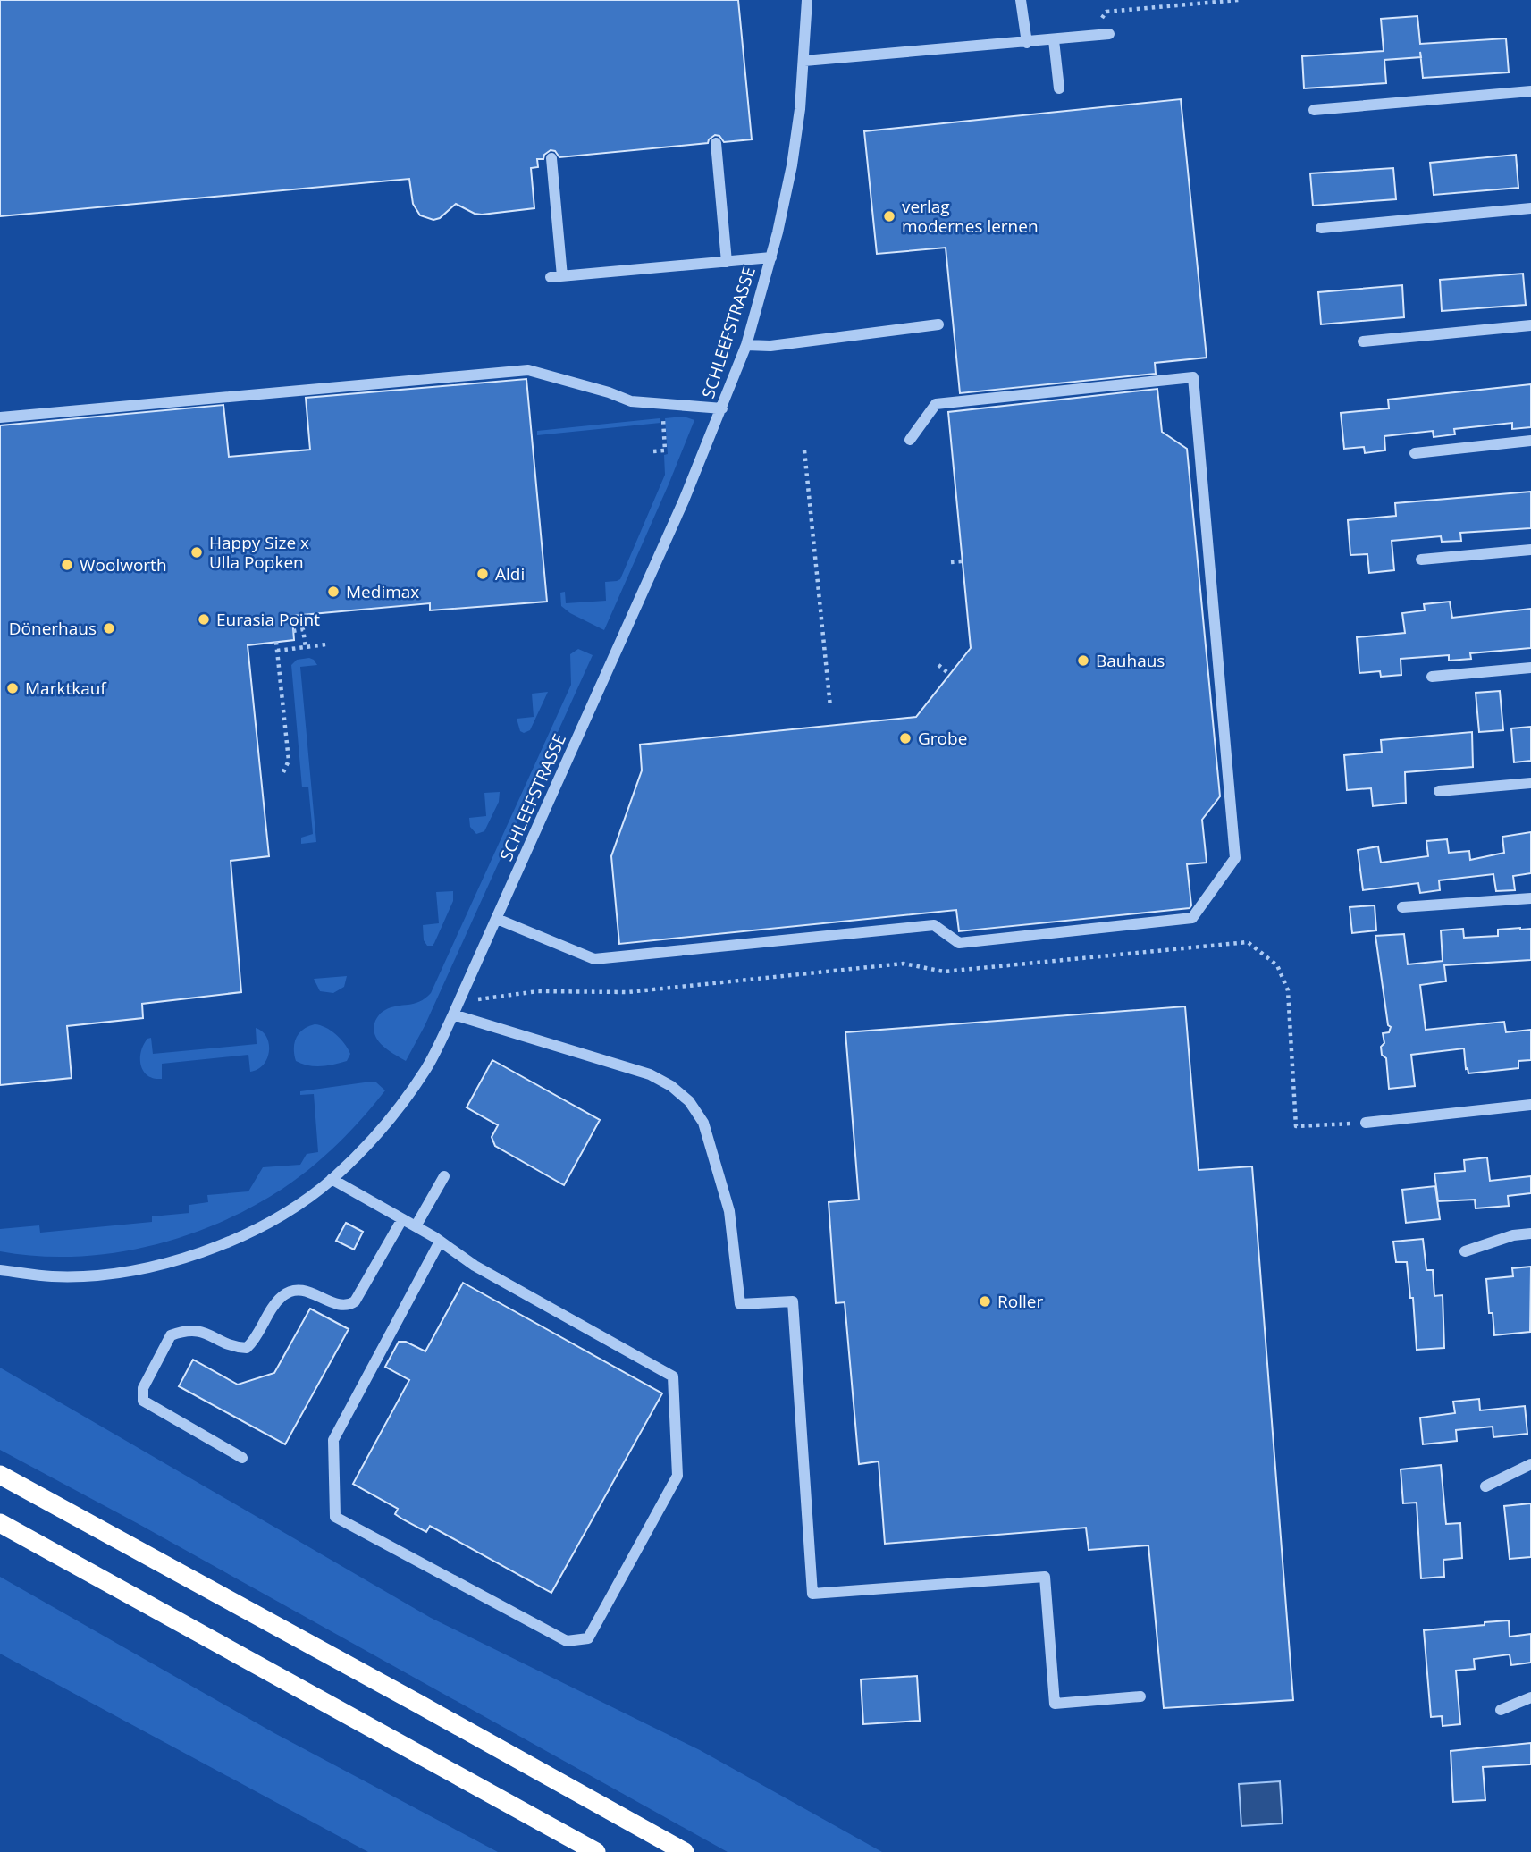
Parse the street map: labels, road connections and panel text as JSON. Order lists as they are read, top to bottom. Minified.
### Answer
{"streets":{"street":["SCHLEEFSTRASSE"]},"places":["verlag modernes lernen","Happy Size x Ulla Popken","Woolworth","Aldi","Medimax","Eurasia Point","Dönerhaus","Bauhaus","Marktkauf","Grobe","Roller"]}
